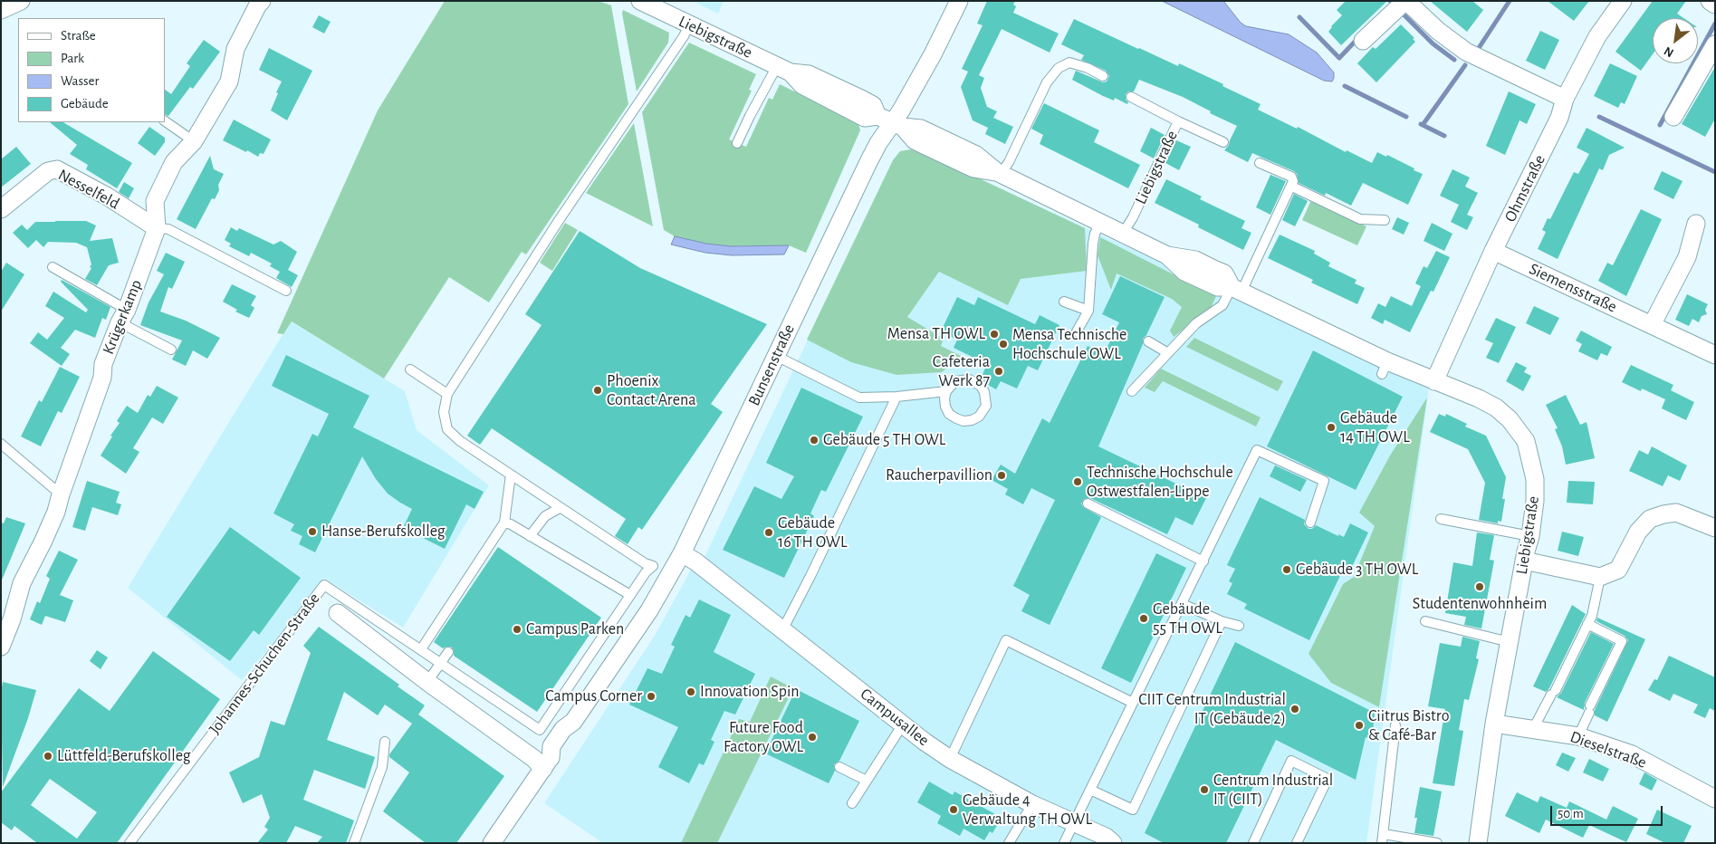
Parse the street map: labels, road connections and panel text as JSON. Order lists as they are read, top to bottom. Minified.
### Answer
{"streets":{"street":["Liebigstraße","Ohmstraße","Nesselfeld","Siemensstraße","Krügerkamp","Bunsenstraße","Johannes-Schuchen-Straße","Campusallee","Dieselstraße"]},"crossings":[["Liebigstraße","Ohmstraße"],["Liebigstraße","Bunsenstraße"],["Liebigstraße","Dieselstraße"],["Ohmstraße","Siemensstraße"],["Nesselfeld","Krügerkamp"],["Bunsenstraße","Johannes-Schuchen-Straße"],["Bunsenstraße","Campusallee"]],"places":["Mensa TH OWL","Mensa Technische Hochschule OWL","Cafeteria Werk 87","Phoenix Contact Arena","Gebäude 14 TH OWL","Gebäude 5 TH OWL","Raucherpavillion","Technische Hochschule Ostwestfalen-Lippe","Hanse-Berufskolleg","Gebäude 16 TH OWL","Gebäude 3 TH OWL","Studentenwohnheim","Gebäude 55 TH OWL","Campus Parken","Innovation Spin","Campus Corner","CIIT Centrum Industrial IT (Gebäude 2)","Ciitrus Bistro & Café-Bar","Future Food Factory OWL","Lüttfeld-Berufskolleg","Centrum Industrial IT (CIIT)","Gebäude 4 Verwaltung TH OWL"],"legend":["Straße","Park","Wasser","Gebäude"],"scale_bar":"50 m","north":"bottom left"}
